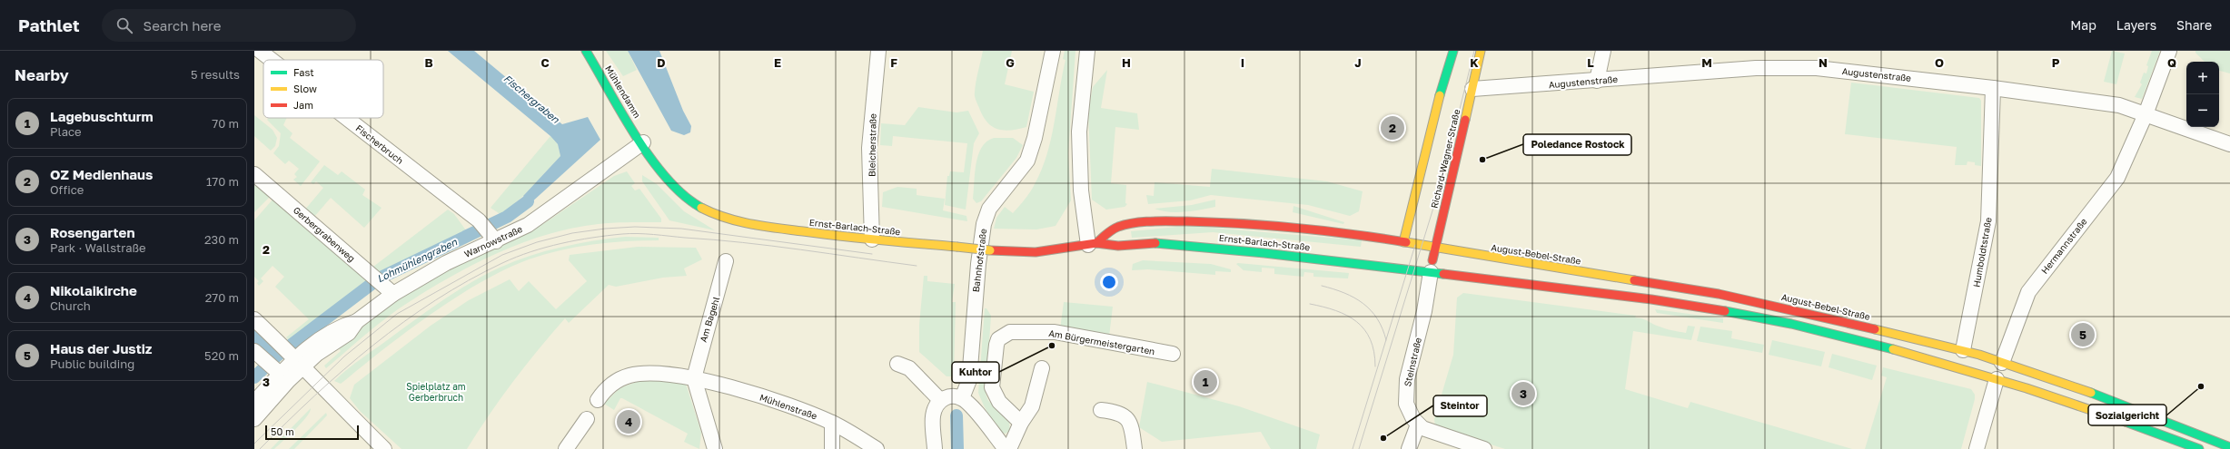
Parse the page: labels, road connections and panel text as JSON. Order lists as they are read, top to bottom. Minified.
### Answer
{"streets":{"main road":["Mühlendamm","Richard-Wagner-Straße","Ernst-Barlach-Straße","Hermannstraße","August-Bebel-Straße"],"street":["Augustenstraße","Fischerbruch","Bleicherstraße","Gerbergrabenweg","Warnowstraße","Humboldtstraße","Bahnhofstraße","Am Bagehl","Am Bürgermeistergarten","Steinstraße","Mühlenstraße"]},"crossings":[["Augustenstraße","Richard-Wagner-Straße"],["Augustenstraße","Hermannstraße"],["Augustenstraße","Humboldtstraße"],["Mühlendamm","Ernst-Barlach-Straße"],["Mühlendamm","Warnowstraße"],["Fischerbruch","Warnowstraße"],["Bleicherstraße","Ernst-Barlach-Straße"],["Richard-Wagner-Straße","Ernst-Barlach-Straße"],["Richard-Wagner-Straße","August-Bebel-Straße"],["Richard-Wagner-Straße","Steinstraße"],["Ernst-Barlach-Straße","Warnowstraße"],["Ernst-Barlach-Straße","August-Bebel-Straße"],["Ernst-Barlach-Straße","Steinstraße"],["Gerbergrabenweg","Warnowstraße"],["Hermannstraße","August-Bebel-Straße"],["Humboldtstraße","August-Bebel-Straße"],["Am Bagehl","Mühlenstraße"]],"water":["Fischergraben","Lohmühlengraben"],"parks":["Spielplatz am Gerberbruch"],"places":["Poledance Rostock","Kuhtor","Sozialgericht","Steintor"],"legend":["Fast","Slow","Jam"],"scale_bar":"50 m","page":{"header":"Pathlet","search":"Search here","nav":["Map","Layers","Share"],"heading":["Nearby","5 results"],"map_buttons":["+","−"],"list":[{"mark":"1","name":"Lagebuschturm","note":"Place","value":"70 m"},{"mark":"2","name":"OZ Medienhaus","note":"Office","value":"170 m"},{"mark":"3","name":"Rosengarten","note":"Park · Wallstraße","value":"230 m"},{"mark":"4","name":"Nikolaikirche","note":"Church","value":"270 m"},{"mark":"5","name":"Haus der Justiz","note":"Public building","value":"520 m"}],"pins":["2","5","1","3","4"],"scale":"50 m"},"grid":{"columns":["B","C","D","E","F","G","H","I","J","K","L","M","N","O","P","Q"],"rows":["2","3"]}}
